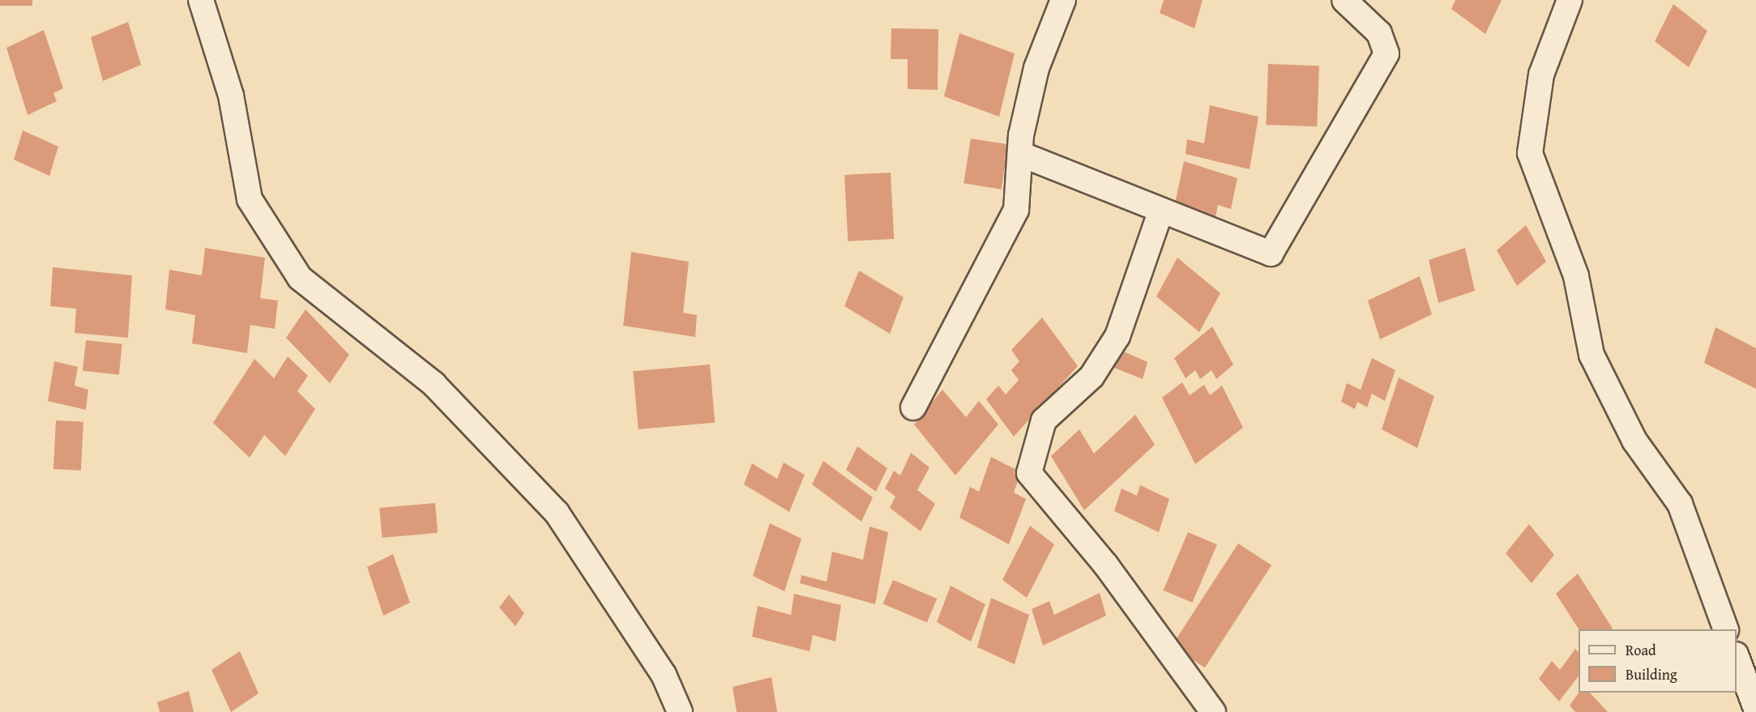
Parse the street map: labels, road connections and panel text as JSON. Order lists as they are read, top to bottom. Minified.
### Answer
{"legend":["Road","Building"]}
